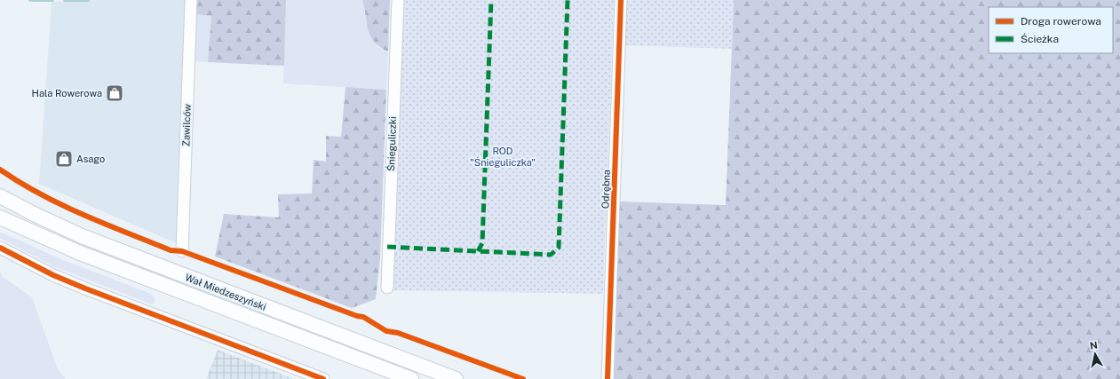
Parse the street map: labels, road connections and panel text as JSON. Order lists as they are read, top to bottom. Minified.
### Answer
{"streets":{"main road":["Wał Miedzeszyński"],"street":["Zawilców","Śnieguliczki","Odrębna"]},"parks":["ROD \"Śnieguliczka\""],"places":{"shop":["Hala Rowerowa","Asago"]},"legend":["Droga rowerowa","Ścieżka"],"north":"top"}
